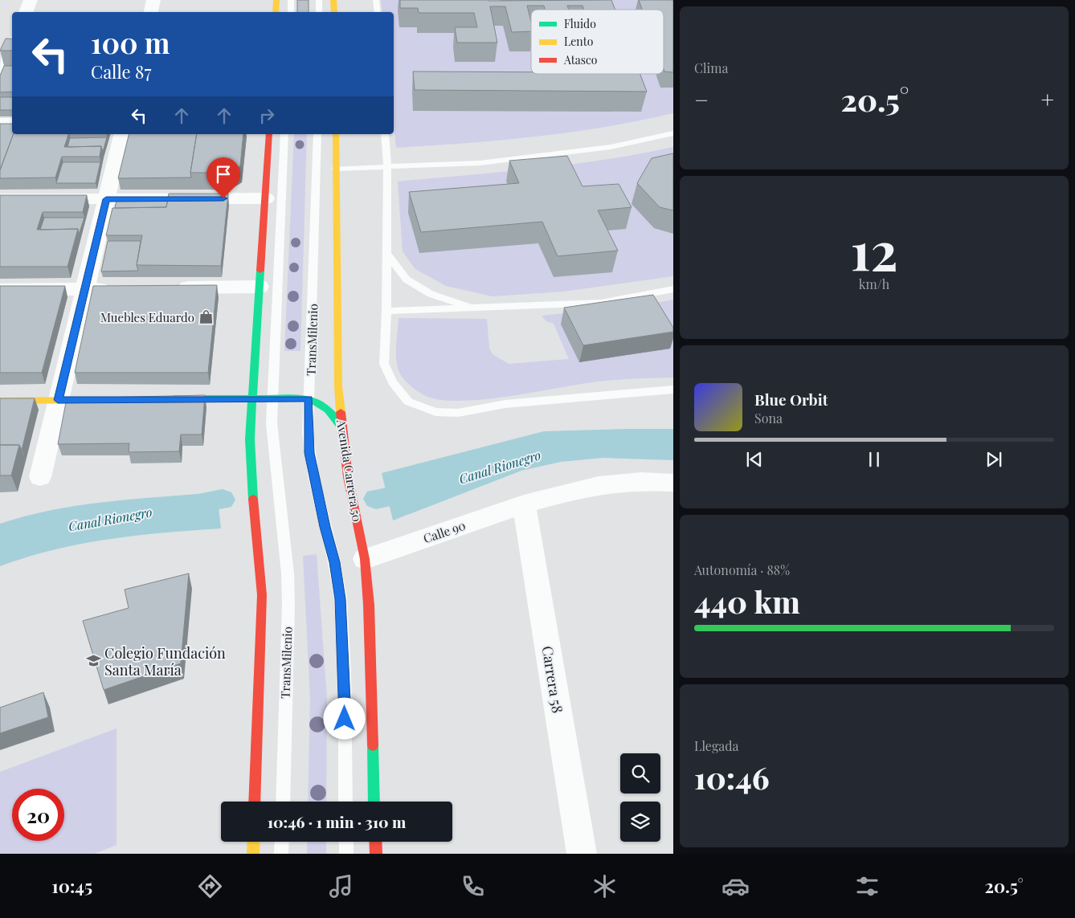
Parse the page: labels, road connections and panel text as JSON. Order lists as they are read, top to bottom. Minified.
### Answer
{"streets":{"main road":["Avenida Carrera 50"],"street":["Calle 90","Carrera 58"],"lane":["TransMilenio"]},"crossings":[["Avenida Carrera 50","Calle 90"],["Calle 90","Carrera 58"]],"water":["Canal Rionegro"],"places":{"shop":["Muebles Eduardo"],"school or university":["Colegio Fundación Santa María"]},"legend":["Fluido","Lento","Atasco"],"page":{"tile":["Clima",["12","km/h"],["Autonomía · 88%","440 km"],["Llegada","10:46"]],"turn":["100 m","Calle 87"],"heat":["−","20.5°","+"],"song":["Blue Orbit","Sona"],"limit":"20","trip":"10:46 · 1 min · 310 m","tabs":["10:45","20.5°"]}}
